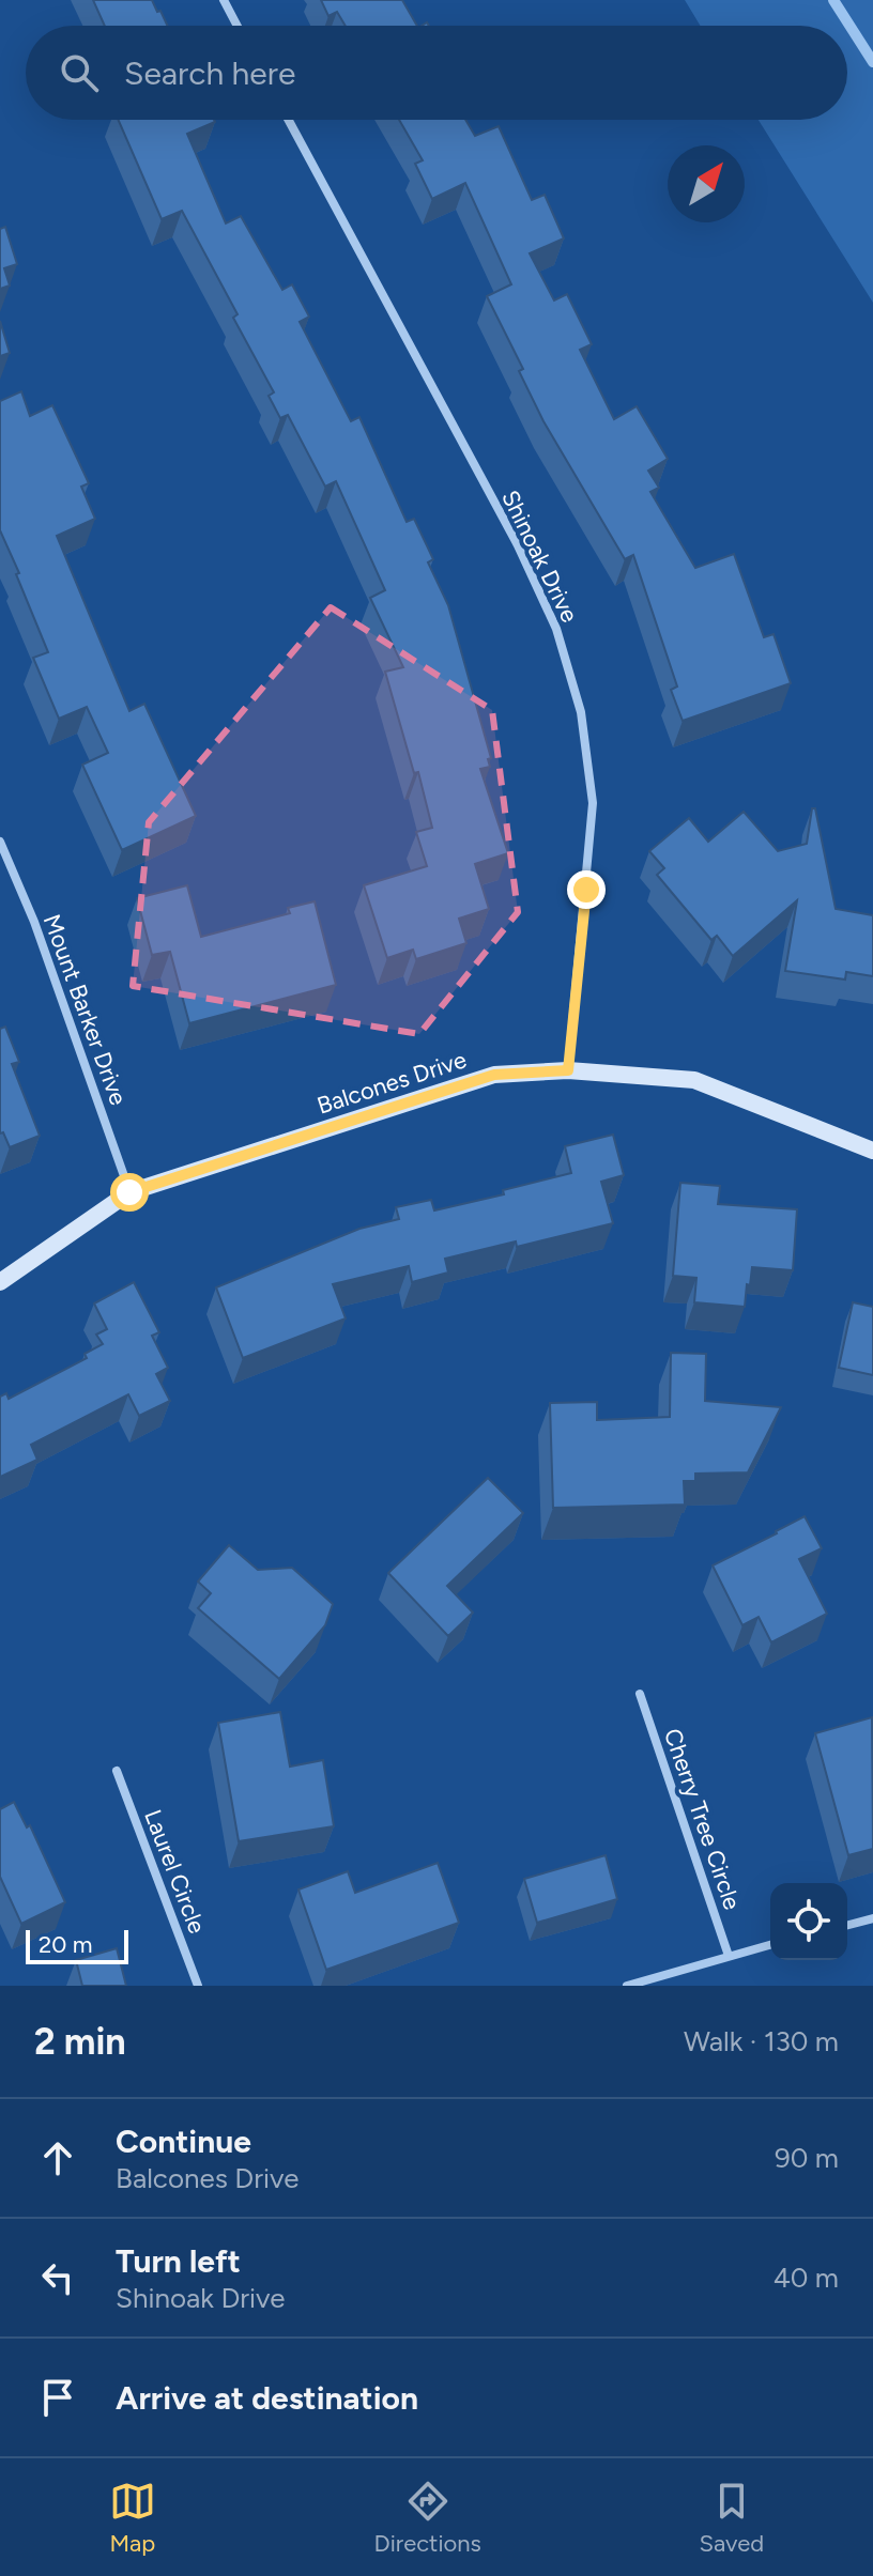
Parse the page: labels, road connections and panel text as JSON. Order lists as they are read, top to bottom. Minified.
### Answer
{"streets":{"street":["Shinoak Drive","Mount Barker Drive","Balcones Drive","Cherry Tree Circle","Laurel Circle"]},"crossings":[["Shinoak Drive","Balcones Drive"],["Mount Barker Drive","Balcones Drive"]],"scale_bar":"20 m","north":"top right","page":{"search":"Search here","scale":"20 m","heading":["2 min","Walk · 130 m"],"list":[["Continue","Balcones Drive","90 m"],["Turn left","Shinoak Drive","40 m"],"Arrive at destination"],"nav":["Map","Directions","Saved"]}}
